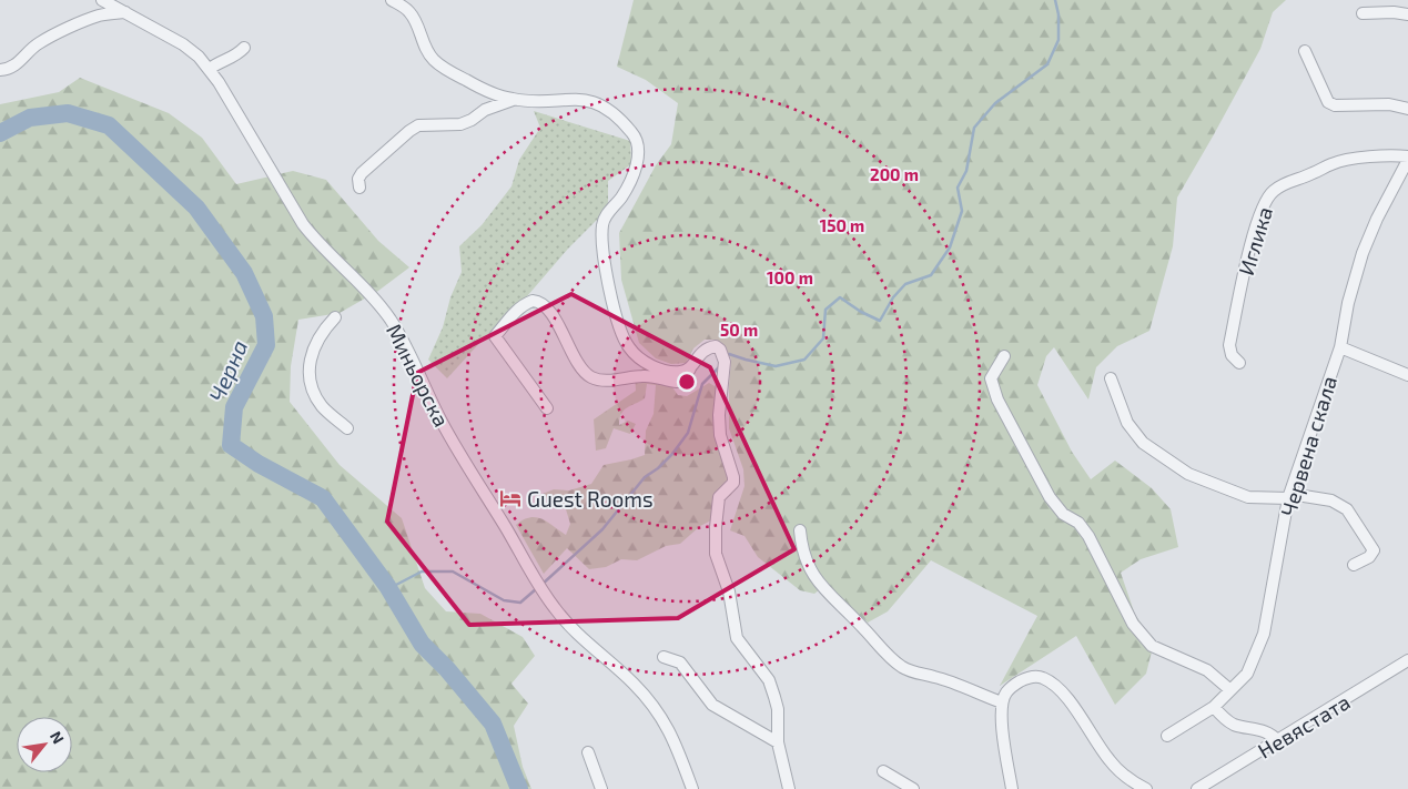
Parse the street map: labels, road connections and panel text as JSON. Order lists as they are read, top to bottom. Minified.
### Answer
{"streets":{"street":["Иглика","Миньорска","Червена скала","Невястата"]},"crossings":[["Иглика","Червена скала"]],"water":["Черна"],"places":{"hotel":["Guest Rooms"]},"north":"top right","rings":["200 m","150 m","100 m","50 m"]}
